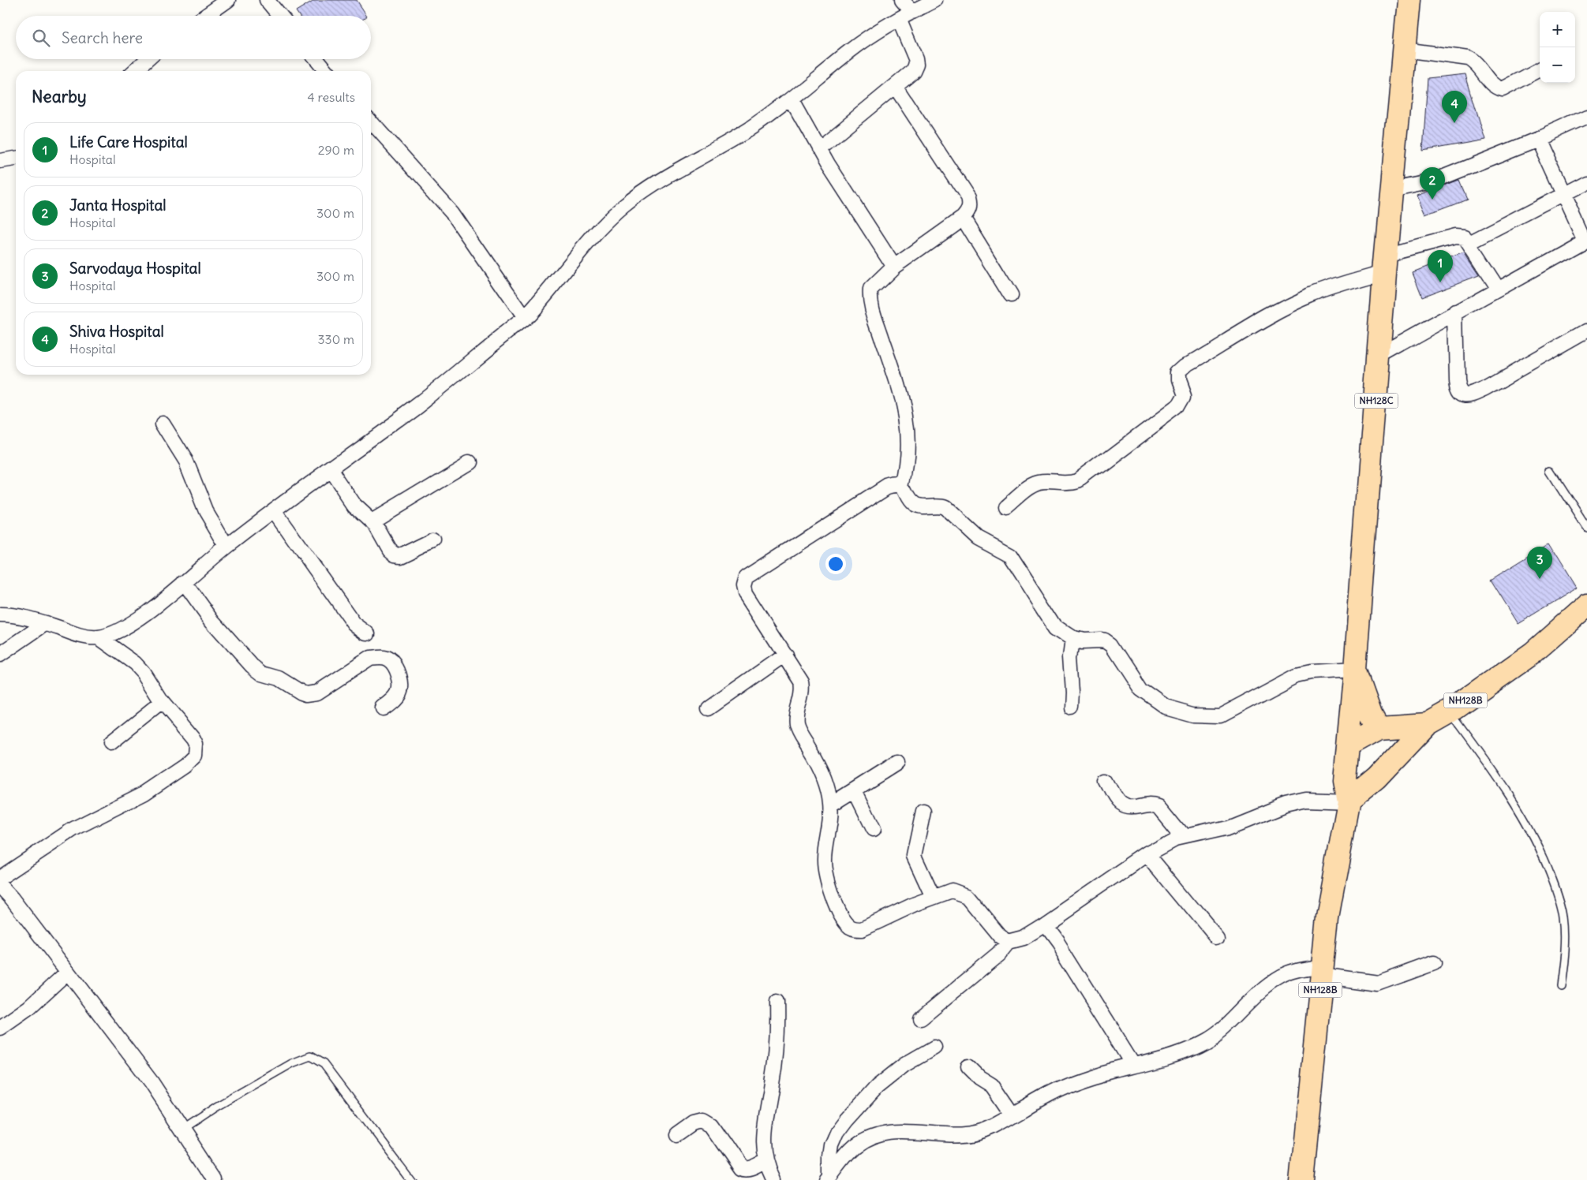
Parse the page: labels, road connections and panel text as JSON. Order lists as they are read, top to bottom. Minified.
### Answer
{"streets":{"highway":["NH128C","NH128B"]},"crossings":[["NH128C","NH128B"]],"page":{"map_buttons":["+","−"],"search":"Search here","heading":["Nearby","4 results"],"pins":["4","2","1","3"],"list":[{"mark":"1","name":"Life Care Hospital","note":"Hospital","value":"290 m"},{"mark":"2","name":"Janta Hospital","note":"Hospital","value":"300 m"},{"mark":"3","name":"Sarvodaya Hospital","note":"Hospital","value":"300 m"},{"mark":"4","name":"Shiva Hospital","note":"Hospital","value":"330 m"}]}}
